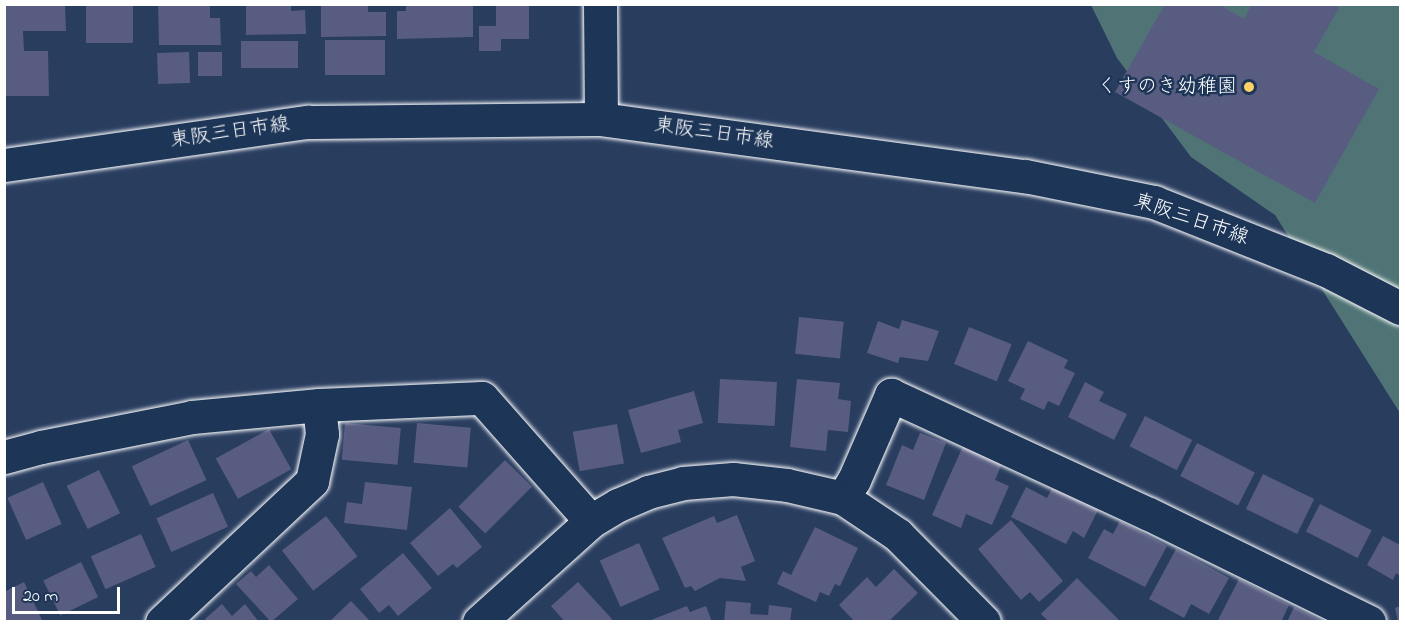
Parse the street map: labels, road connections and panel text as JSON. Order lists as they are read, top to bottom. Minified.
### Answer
{"streets":{"street":["東阪三日市線"]},"places":["くすのき幼稚園"],"scale_bar":"20 m"}
